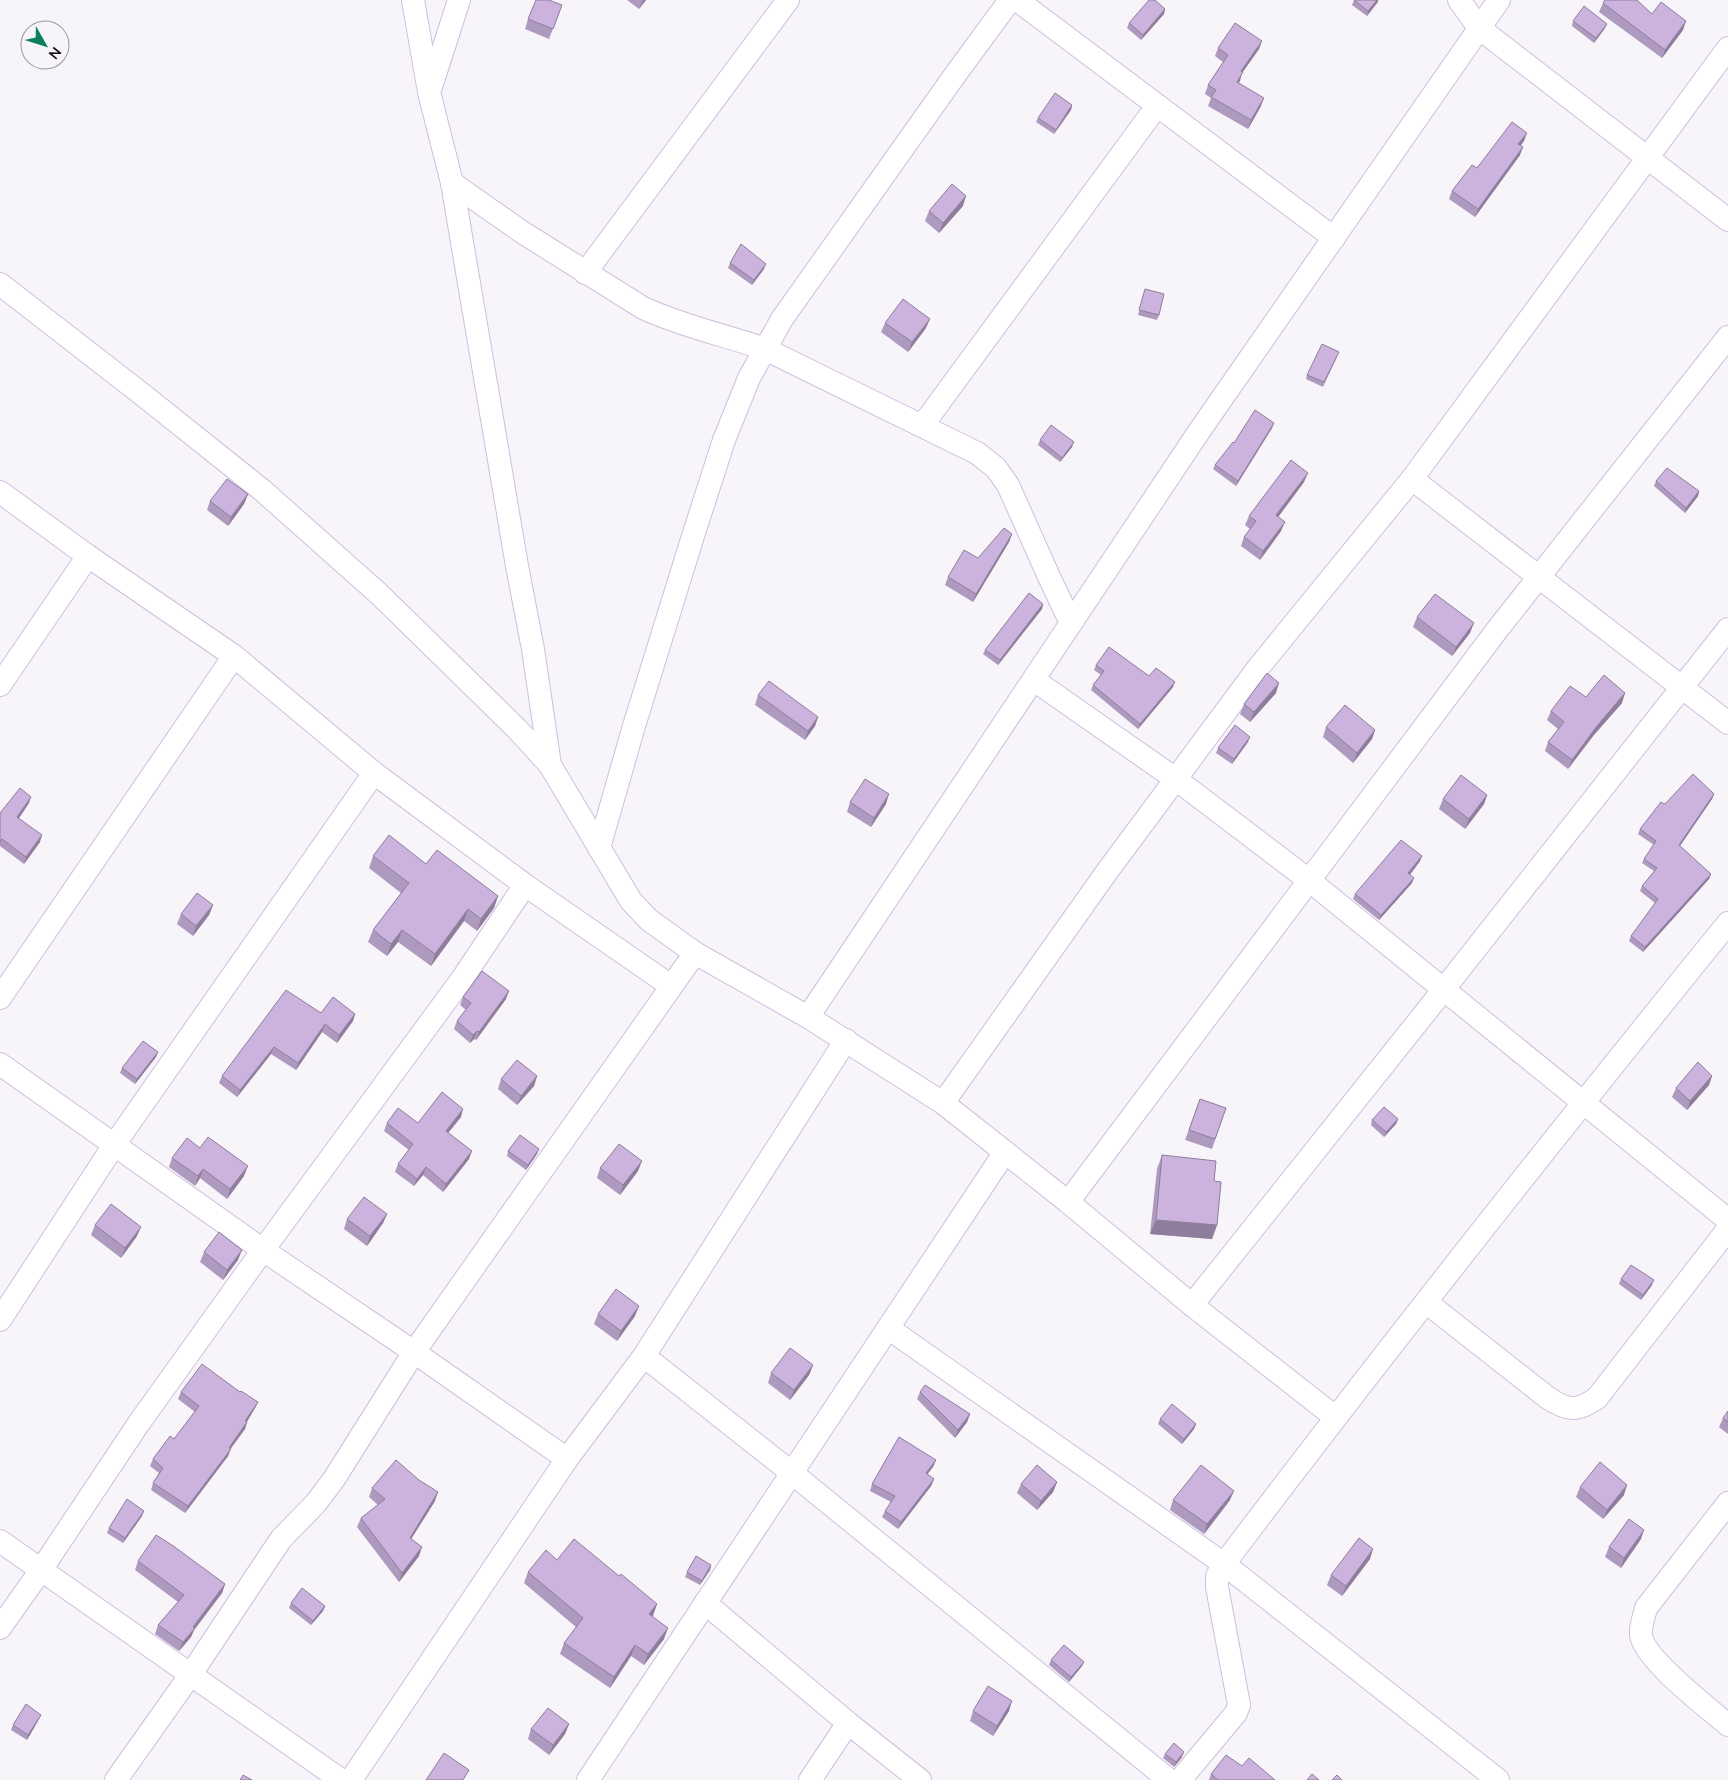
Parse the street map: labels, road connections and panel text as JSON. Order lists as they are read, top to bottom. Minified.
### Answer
{"north":"bottom right"}
